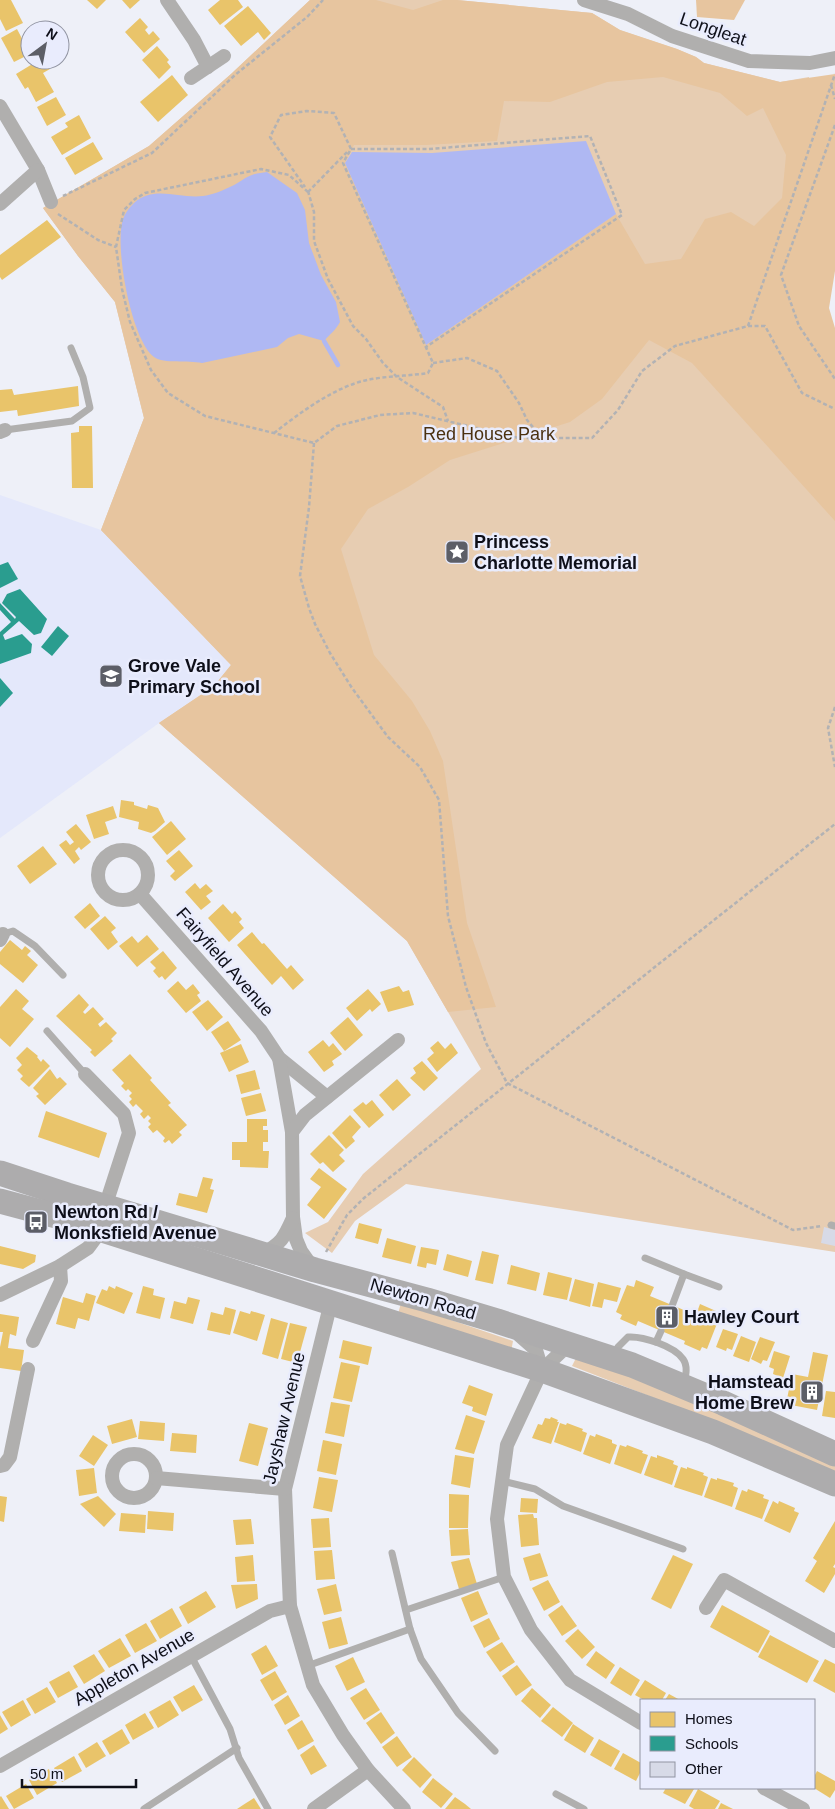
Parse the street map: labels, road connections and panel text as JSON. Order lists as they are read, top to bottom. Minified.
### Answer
{"streets":{"highway":["Newton Road"],"street":["Longleat","Fairyfield Avenue","Jayshaw Avenue","Appleton Avenue"]},"crossings":[["Fairyfield Avenue","Newton Road"],["Newton Road","Jayshaw Avenue"],["Jayshaw Avenue","Appleton Avenue"]],"parks":["Red House Park"],"places":{"place":["Princess Charlotte Memorial"],"school or university":["Grove Vale Primary School"],"bus stop":["Newton Rd / Monksfield Avenue"],"building":["Hawley Court","Hamstead Home Brew"]},"legend":["Homes","Schools","Other"],"scale_bar":"50 m","north":"top right"}
